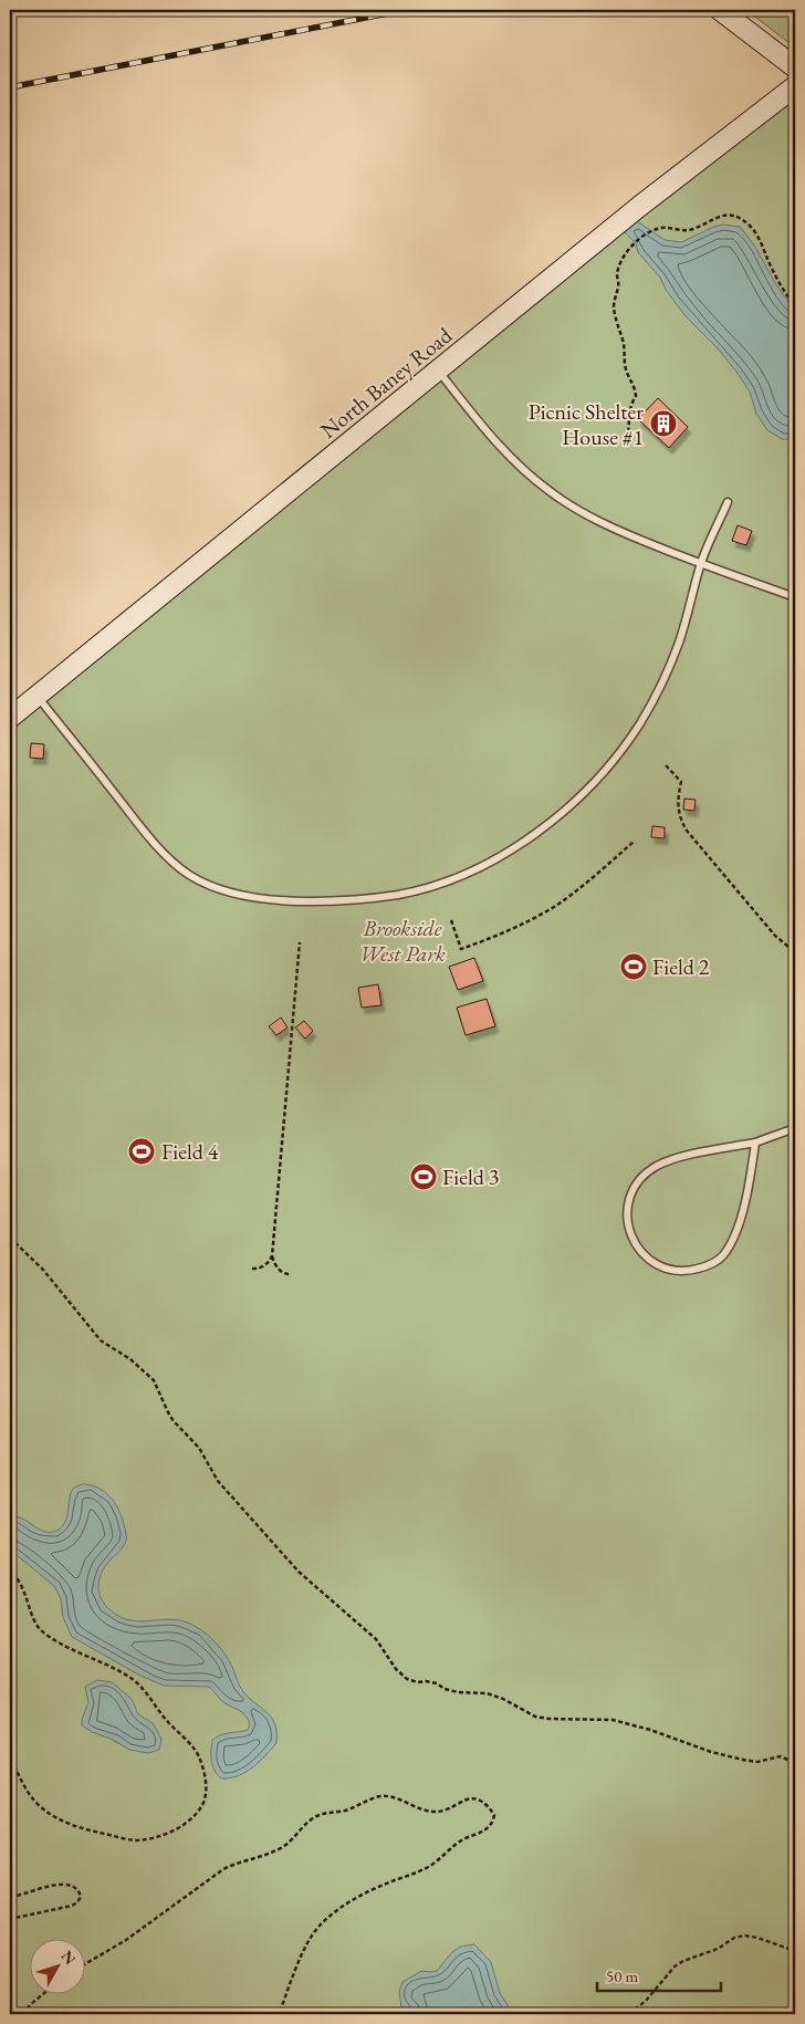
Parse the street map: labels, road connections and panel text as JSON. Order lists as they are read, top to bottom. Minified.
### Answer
{"streets":{"street":["North Baney Road"]},"parks":["Brookside West Park"],"places":{"building":["Picnic Shelter House #1"],"sports":["Field 2","Field 4","Field 3"]},"scale_bar":"50 m","north":"top right"}
